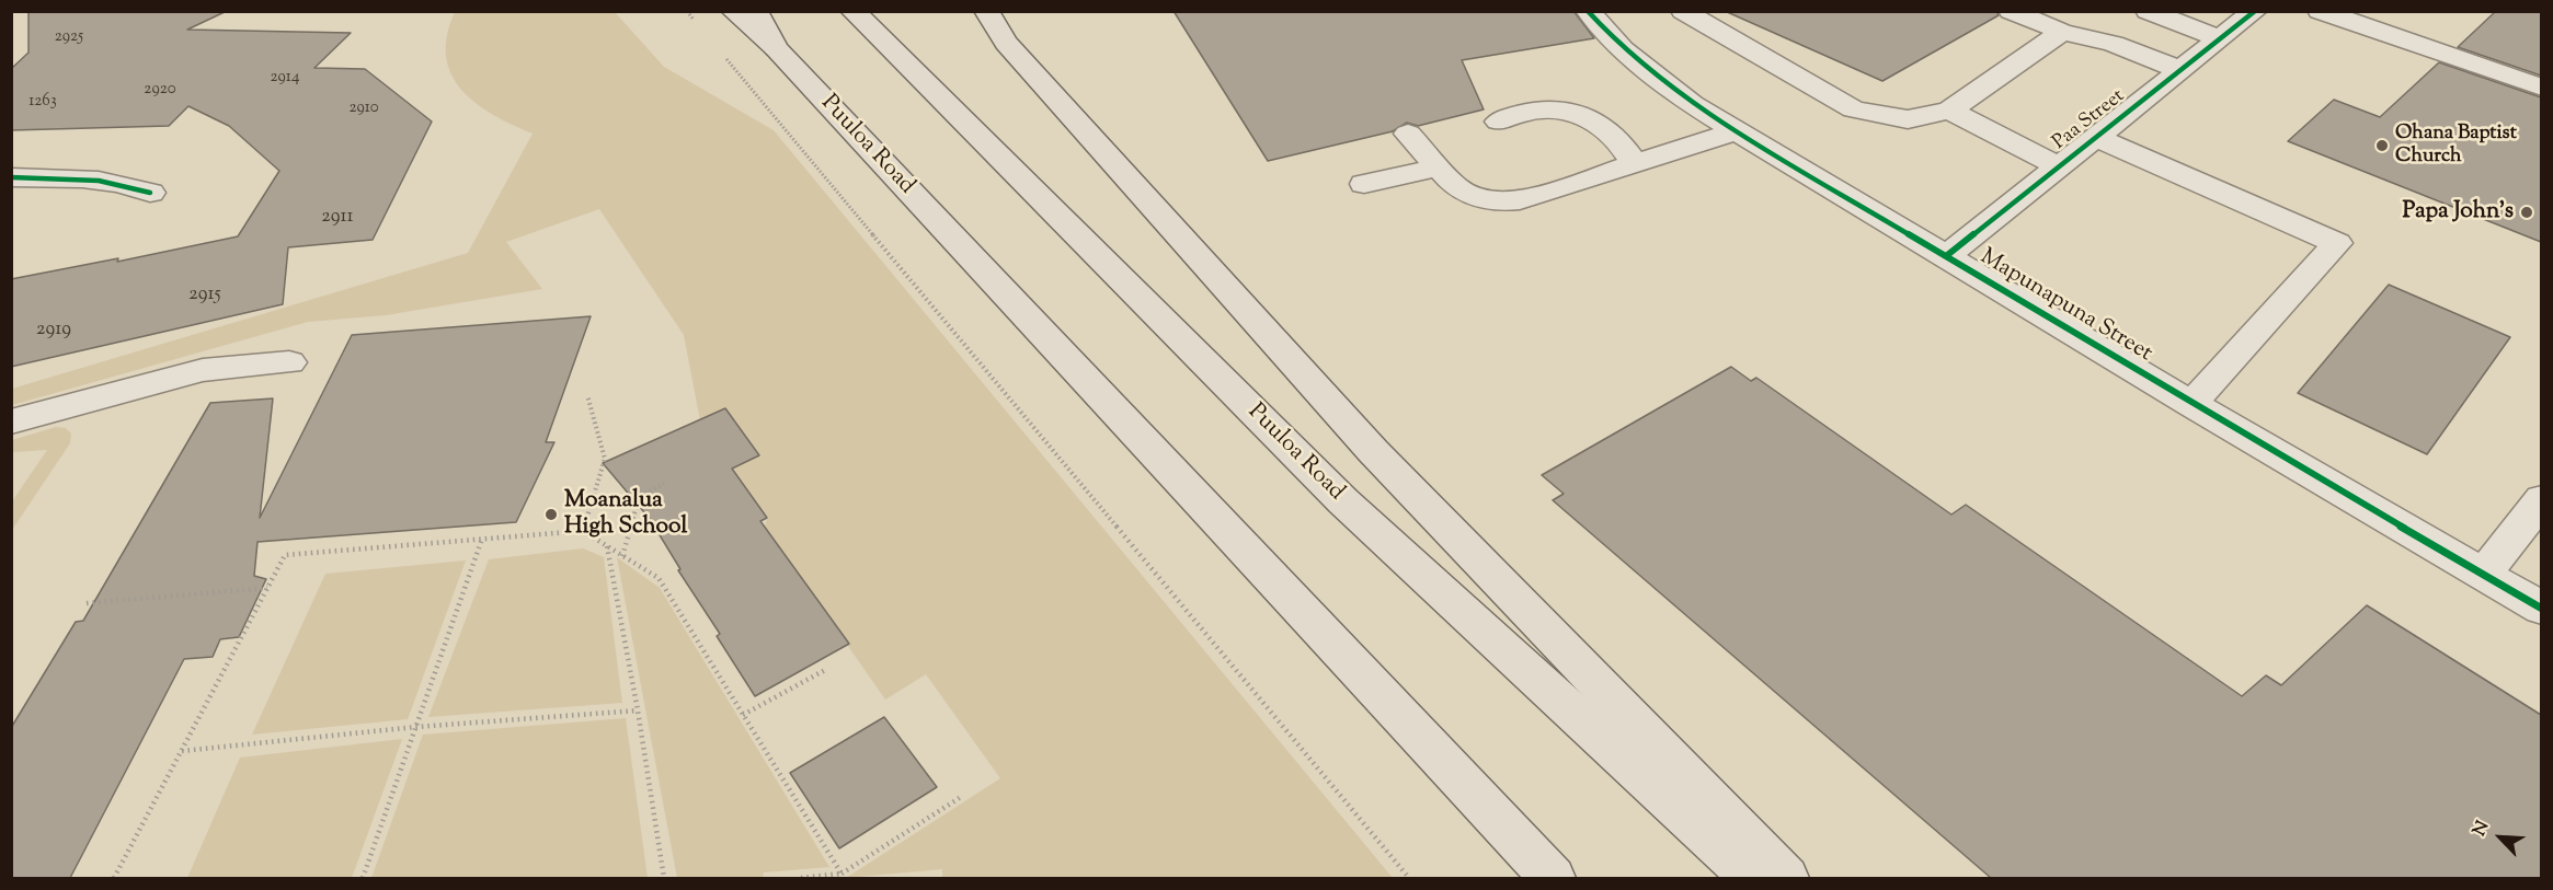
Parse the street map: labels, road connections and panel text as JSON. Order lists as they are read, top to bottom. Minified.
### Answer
{"streets":{"main road":["Puuloa Road"],"street":["Paa Street","Mapunapuna Street"]},"crossings":[["Paa Street","Mapunapuna Street"]],"places":["Ohana Baptist Church","Papa John's","Moanalua High School"],"house_numbers":["2925","2914","2920","1263","2910","2911","2915","2919"],"north":"top left"}
